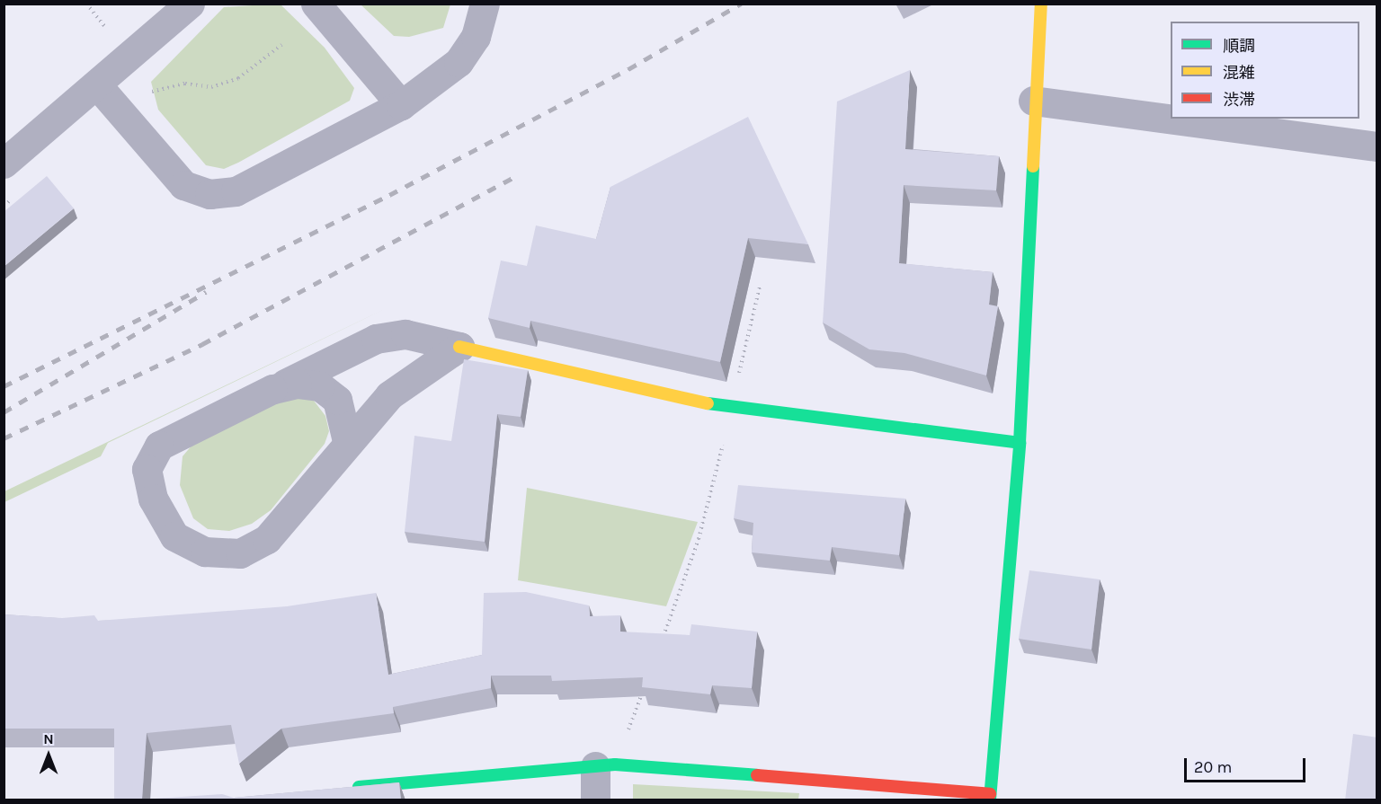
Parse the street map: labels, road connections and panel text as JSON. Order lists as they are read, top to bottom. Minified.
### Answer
{"legend":["順調","混雑","渋滞"],"scale_bar":"20 m","north":"top"}
